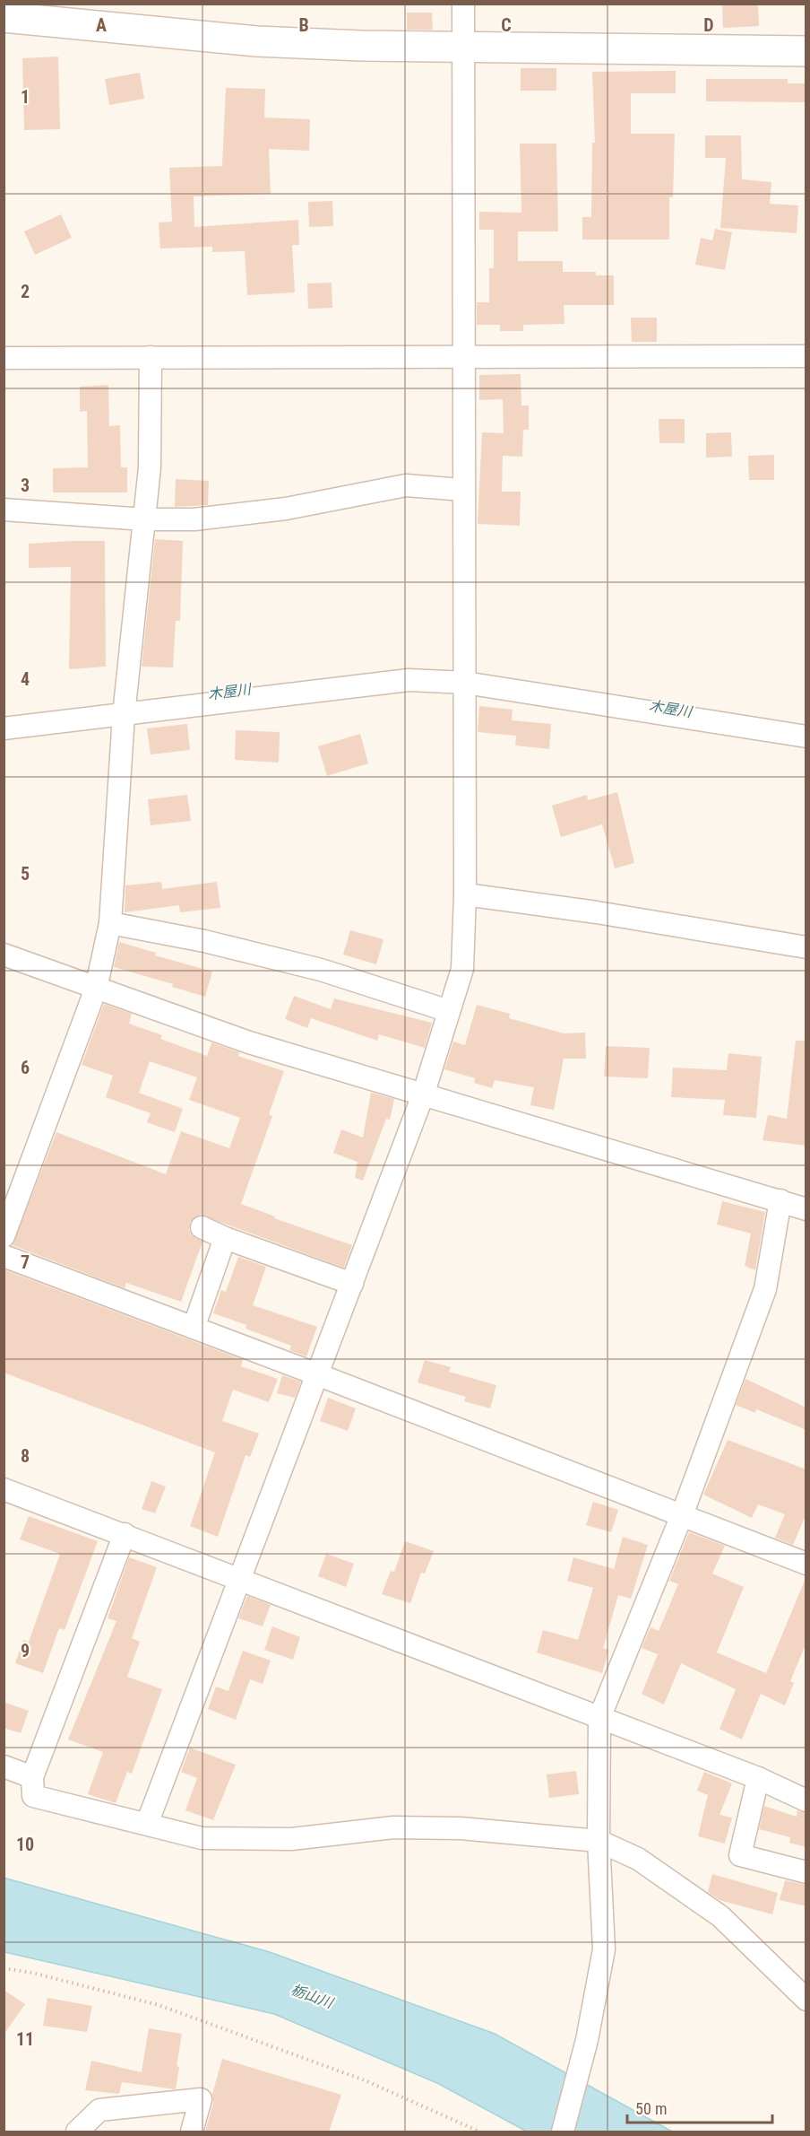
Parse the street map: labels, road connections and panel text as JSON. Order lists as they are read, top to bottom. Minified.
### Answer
{"water":["木屋川","栃山川"],"scale_bar":"50 m","grid":{"columns":["A","B","C","D"],"rows":["1","2","3","4","5","6","7","8","9","10","11"]}}
